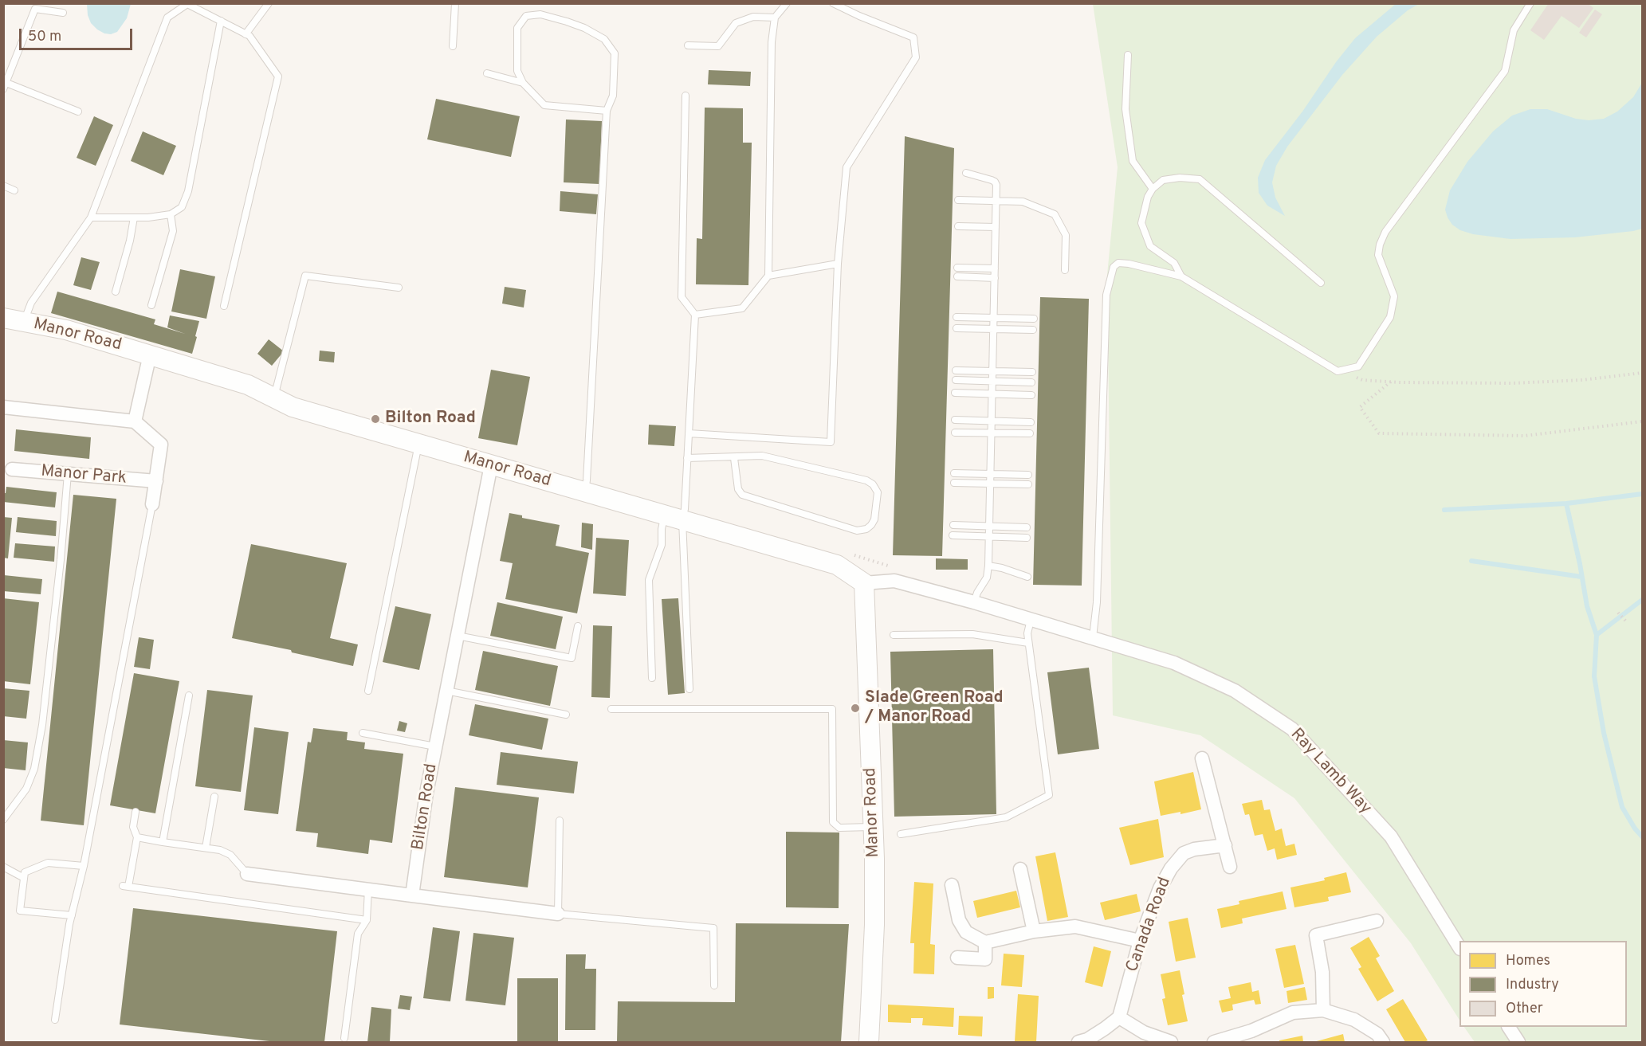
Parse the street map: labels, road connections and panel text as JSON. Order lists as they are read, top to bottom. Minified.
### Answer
{"streets":{"street":["Manor Road","Manor Park","Ray Lamb Way","Bilton Road","Canada Road"]},"crossings":[["Manor Road","Bilton Road"]],"places":["Bilton Road","Slade Green Road / Manor Road"],"legend":["Homes","Industry","Other"],"scale_bar":"50 m"}
